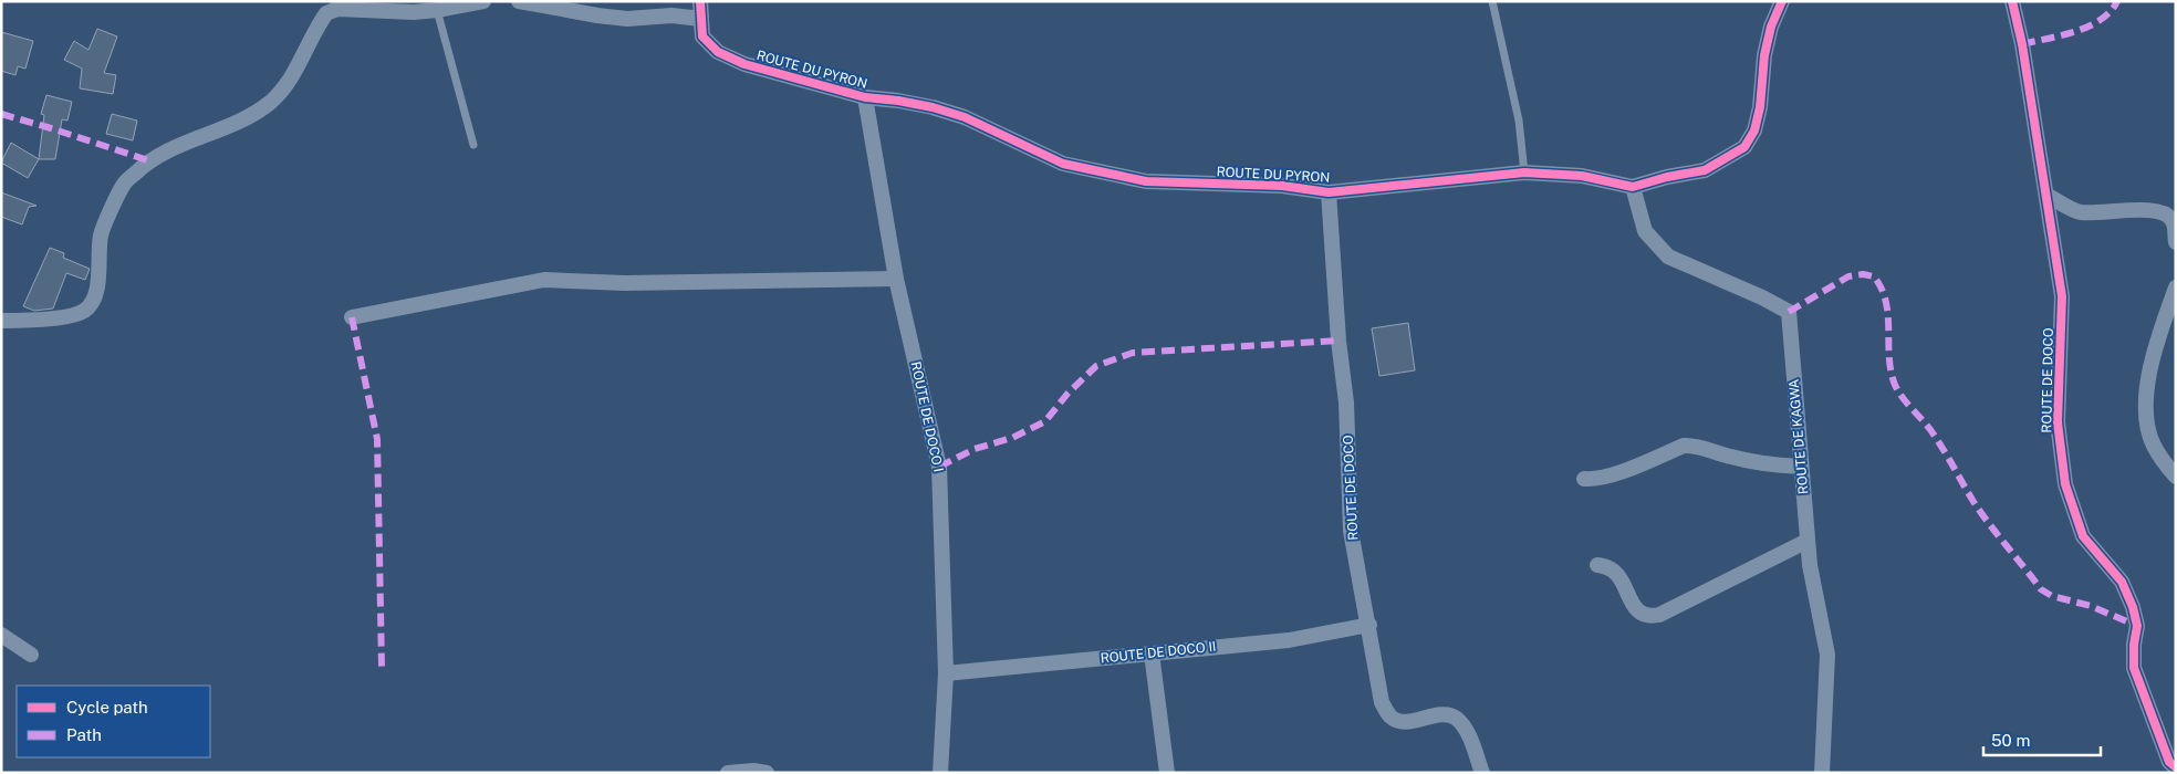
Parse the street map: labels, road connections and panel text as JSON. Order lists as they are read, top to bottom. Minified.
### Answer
{"streets":{"street":["ROUTE DU PYRON","ROUTE DE DOCO","ROUTE DE DOCO I","ROUTE DE KAGWA","ROUTE DE DOCO II"]},"crossings":[["ROUTE DU PYRON","ROUTE DE DOCO"],["ROUTE DU PYRON","ROUTE DE DOCO I"],["ROUTE DU PYRON","ROUTE DE KAGWA"],["ROUTE DE DOCO","ROUTE DE DOCO II"],["ROUTE DE DOCO I","ROUTE DE DOCO II"]],"legend":["Cycle path","Path"],"scale_bar":"50 m"}
